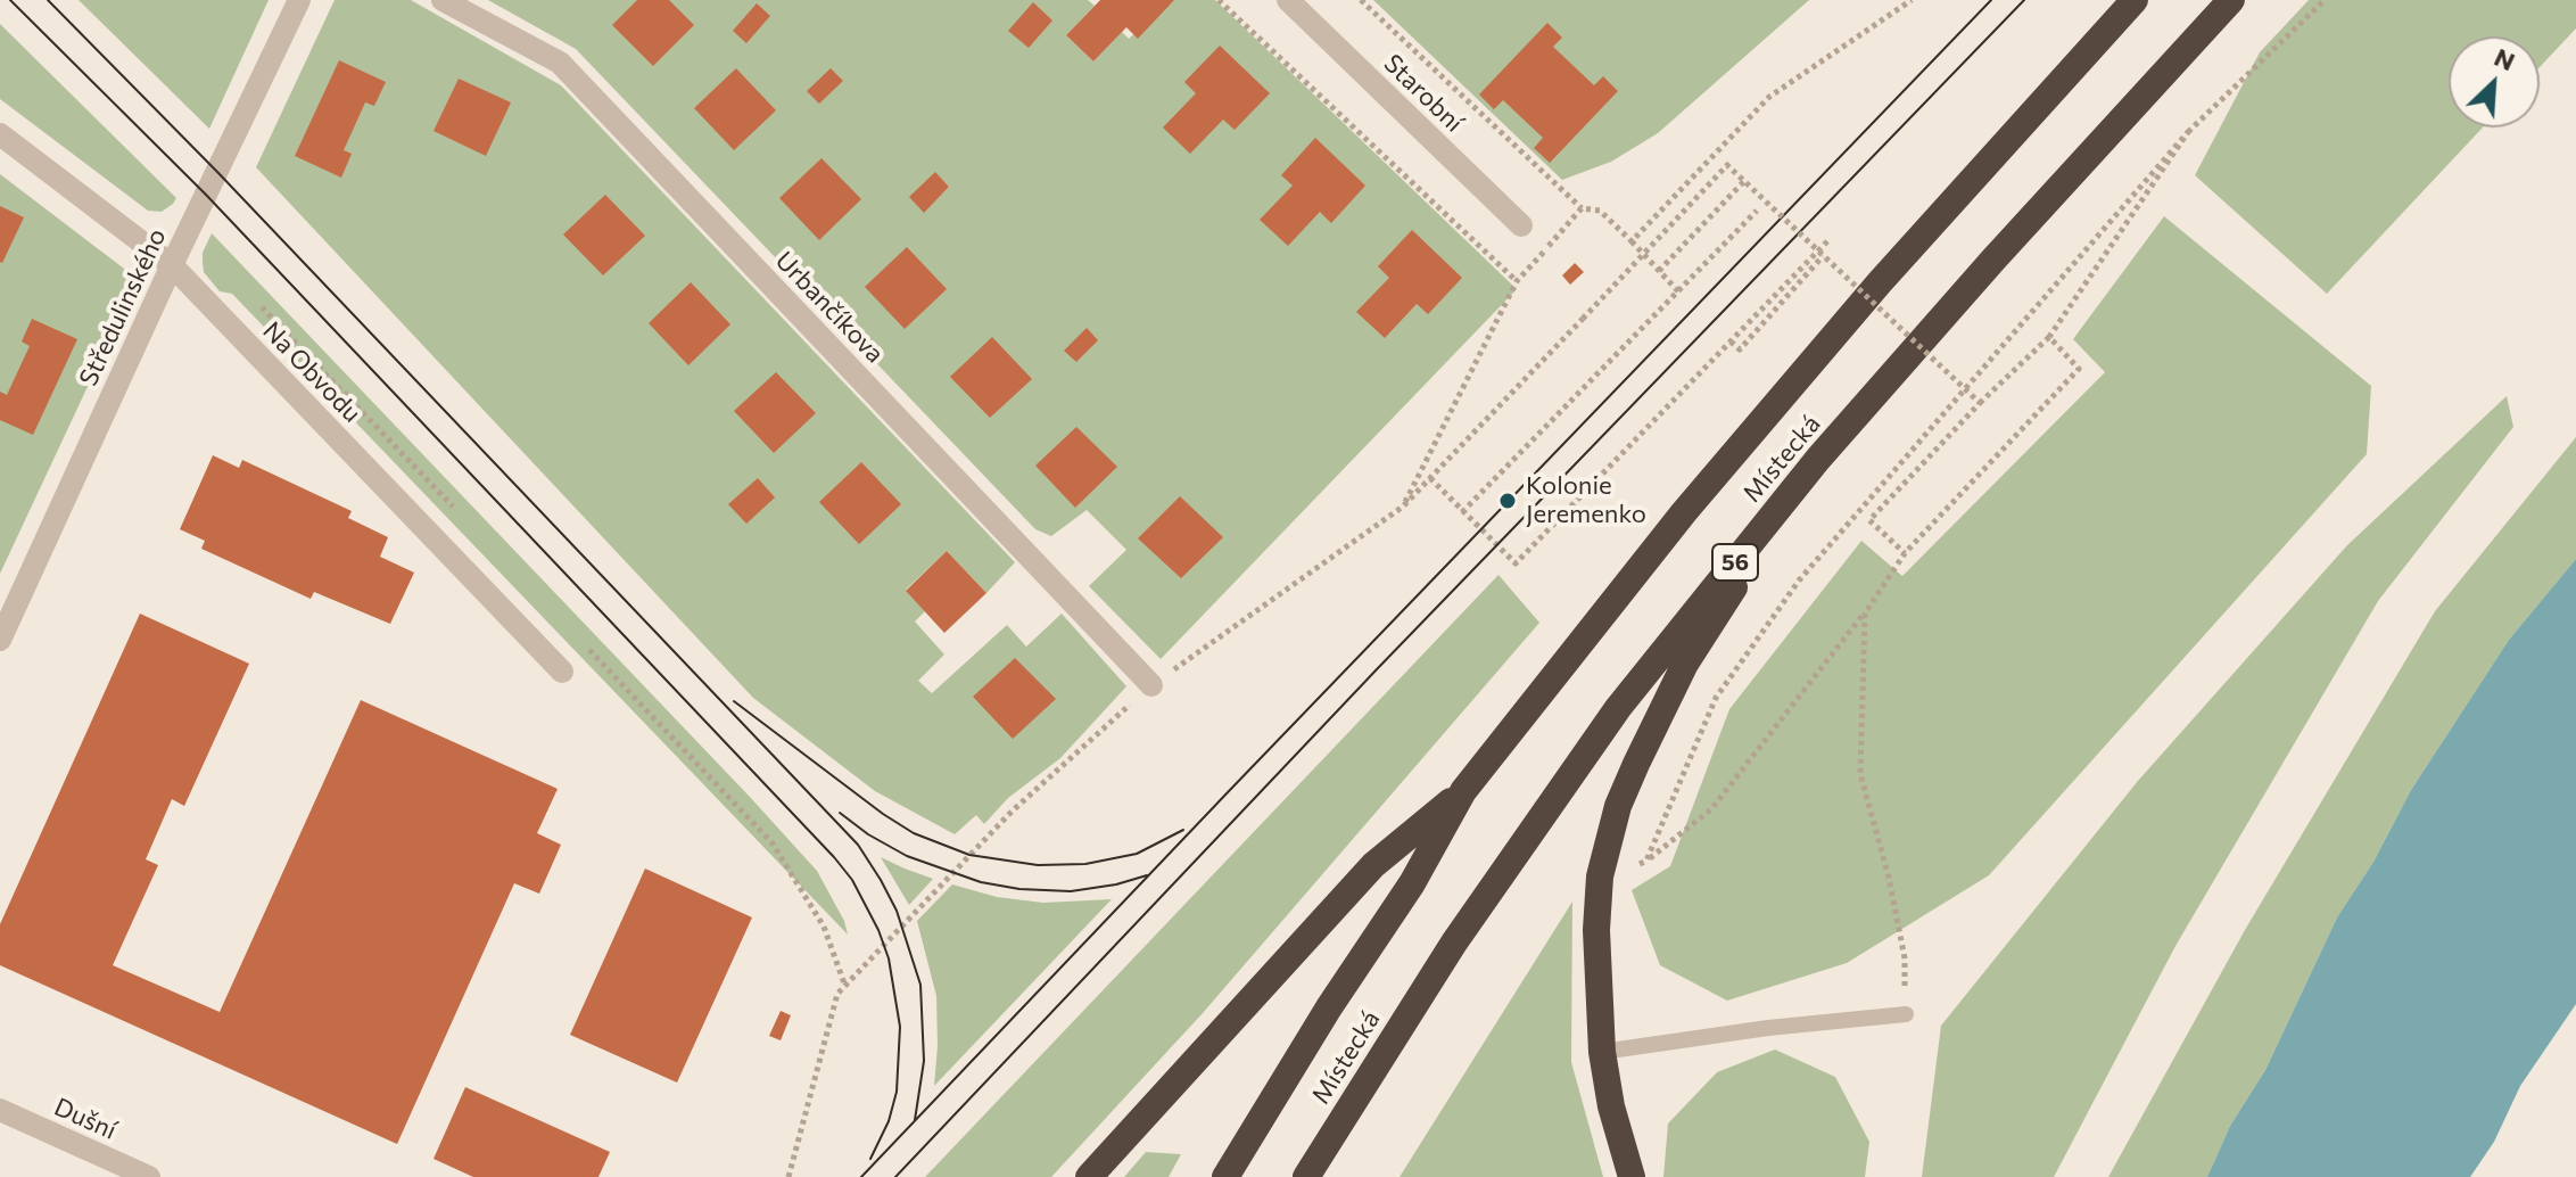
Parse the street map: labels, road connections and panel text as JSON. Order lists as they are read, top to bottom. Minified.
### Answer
{"streets":{"highway":["Místecká","56"],"street":["Starobní","Středulinského","Urbančíkova","Na Obvodu","Dušní"]},"crossings":[["Středulinského","Na Obvodu"]],"places":["Kolonie Jeremenko"],"north":"top right"}
